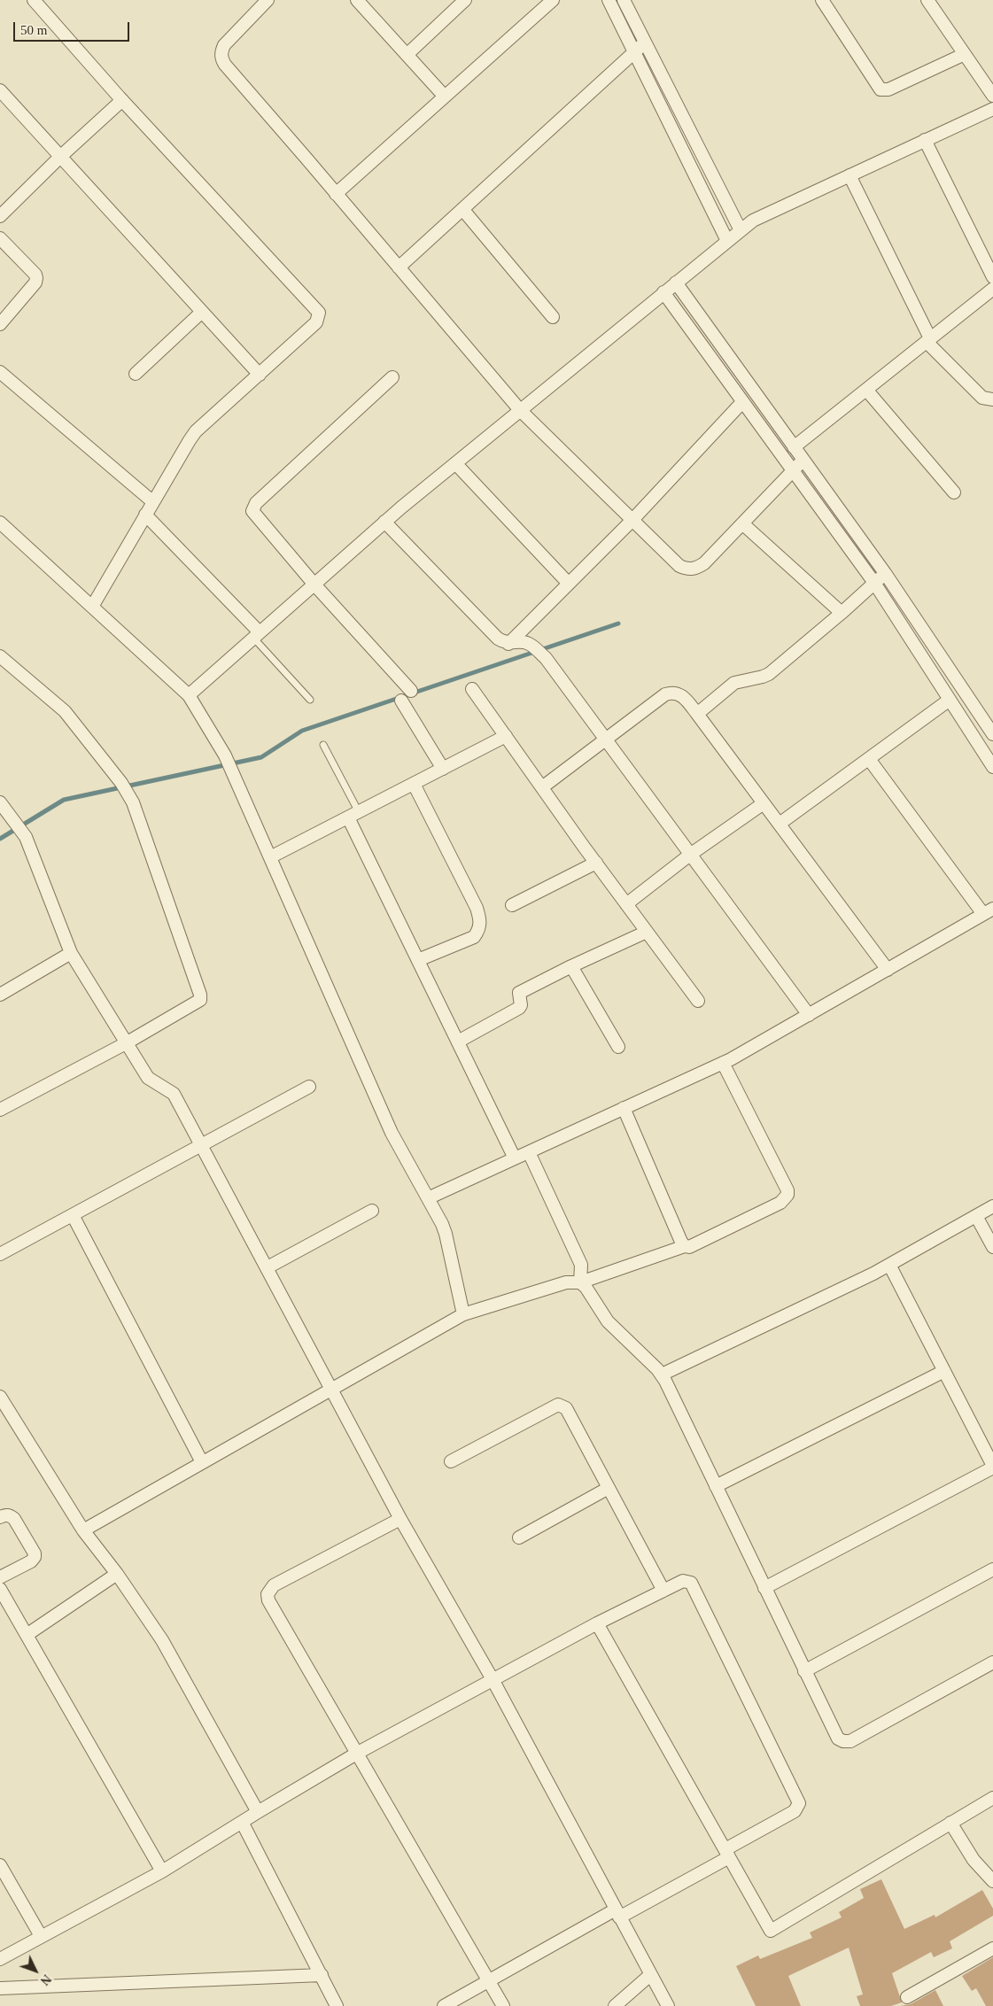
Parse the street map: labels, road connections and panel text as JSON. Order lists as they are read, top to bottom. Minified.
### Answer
{"scale_bar":"50 m","north":"bottom right"}
